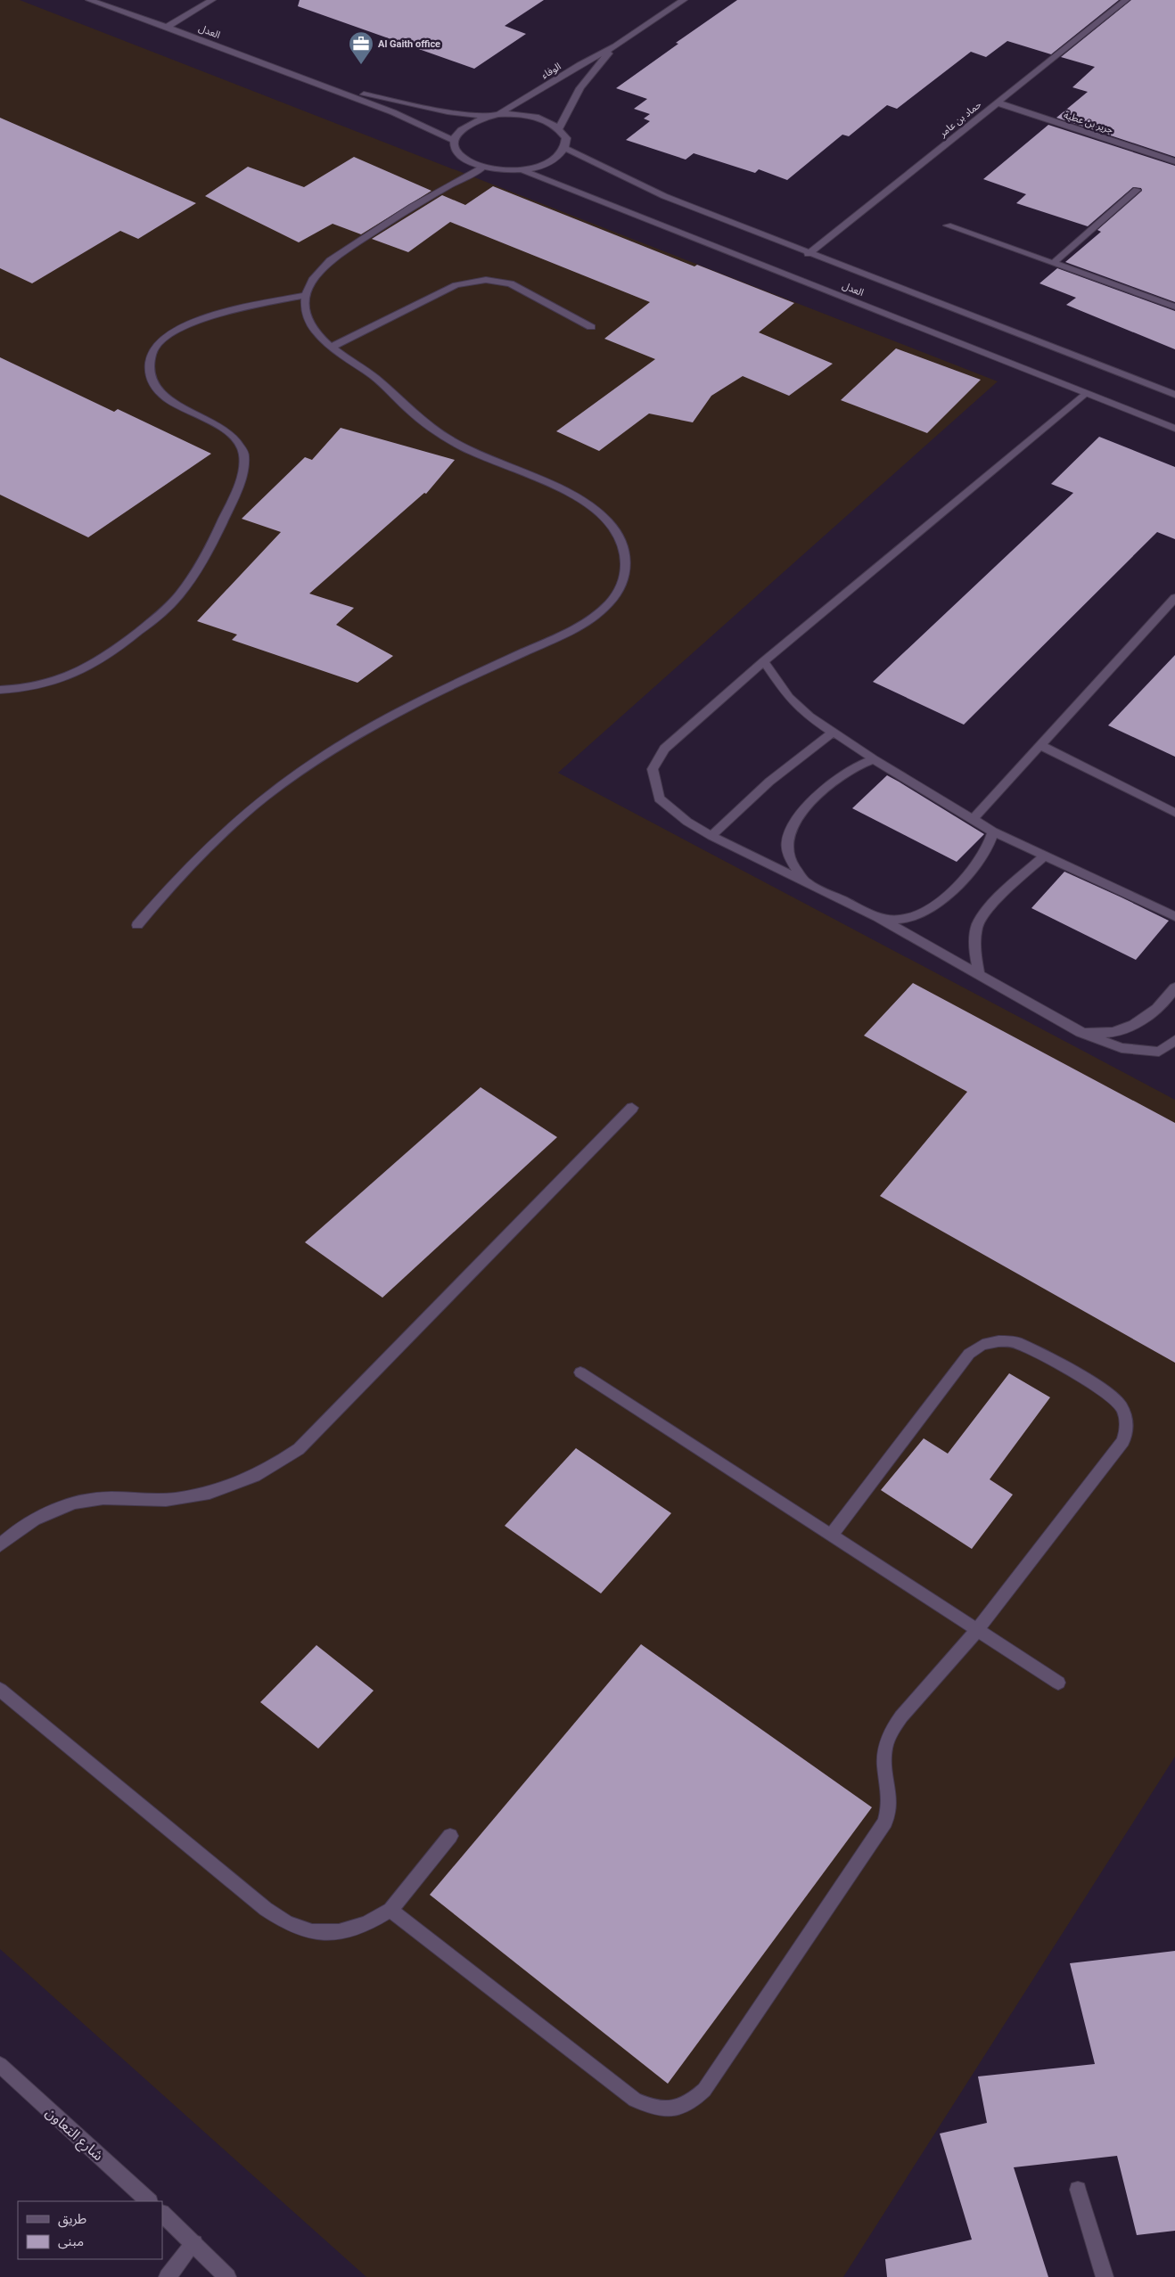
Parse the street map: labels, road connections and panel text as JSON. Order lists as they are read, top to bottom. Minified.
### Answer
{"streets":{"street":["العدل","الوفاء","حماد بن عامر","جرير بن عطية","شارع التعاون"]},"crossings":[["العدل","حماد بن عامر"],["حماد بن عامر","جرير بن عطية"]],"places":{"office":["Al Gaith office"]},"legend":["طريق","مبنى"]}
